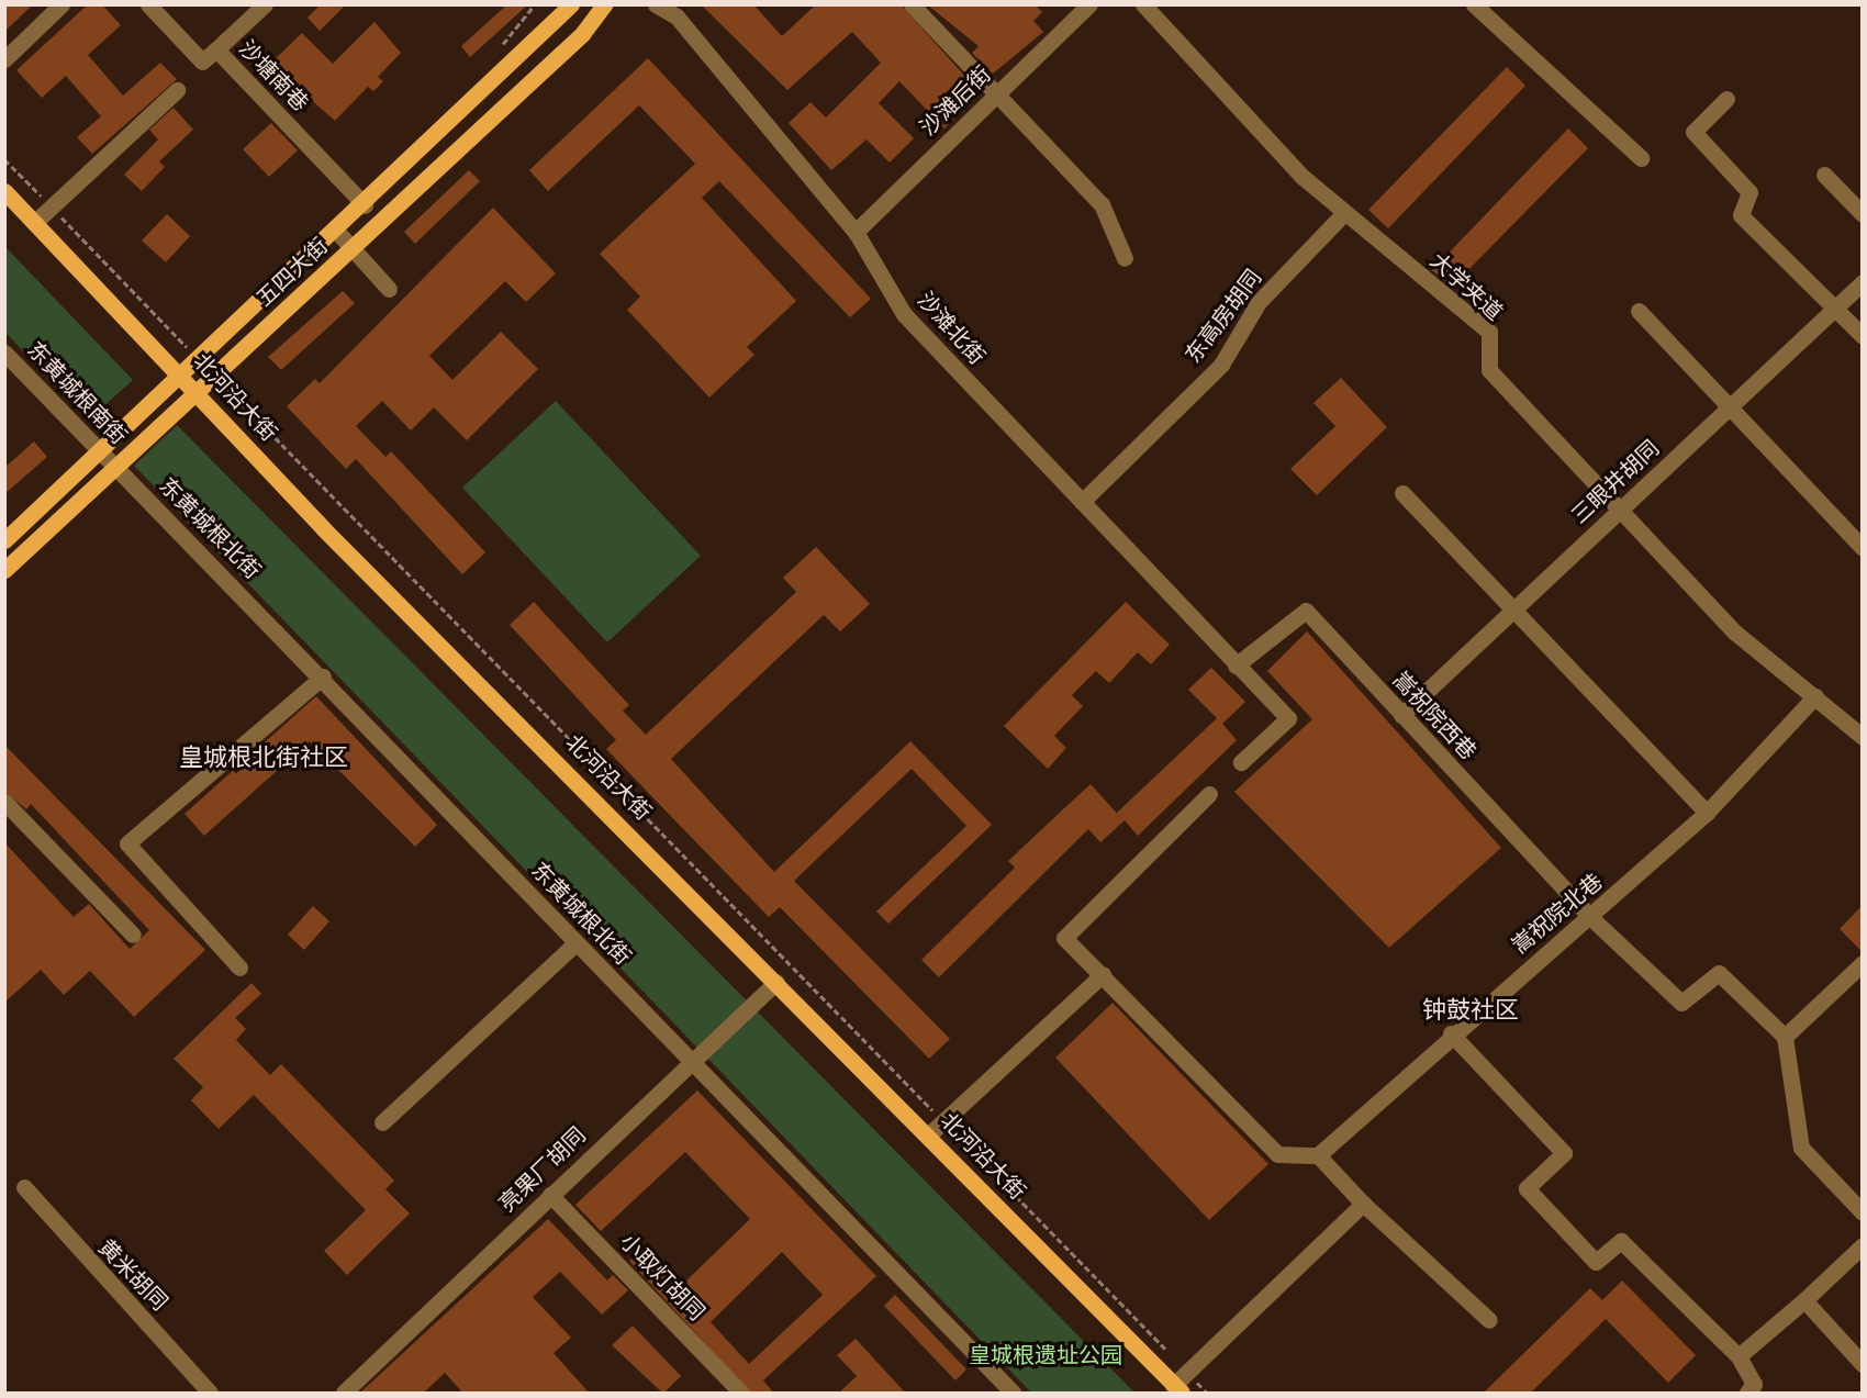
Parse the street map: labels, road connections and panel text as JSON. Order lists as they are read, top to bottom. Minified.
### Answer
{"streets":{"main road":["五四大街","北河沿大街"],"street":["沙塘南巷","沙滩后街","大学夹道","东高房胡同","沙滩北街","东黄城根南街","三眼井胡同","东黄城根北街","嵩祝院西巷","嵩祝院北巷","亮果厂胡同","黄米胡同","小取灯胡同"]},"crossings":[["沙塘南巷","五四大街"],["沙滩后街","沙滩北街"],["五四大街","东黄城根南街"],["五四大街","北河沿大街"],["五四大街","东黄城根北街"],["大学夹道","东高房胡同"],["大学夹道","三眼井胡同"],["大学夹道","嵩祝院北巷"],["东高房胡同","沙滩北街"],["沙滩北街","嵩祝院西巷"],["东黄城根南街","东黄城根北街"],["北河沿大街","亮果厂胡同"],["三眼井胡同","嵩祝院西巷"],["东黄城根北街","亮果厂胡同"],["嵩祝院西巷","嵩祝院北巷"],["亮果厂胡同","小取灯胡同"]],"districts":["皇城根北街社区","钟鼓社区"],"parks":["皇城根遗址公园"]}
